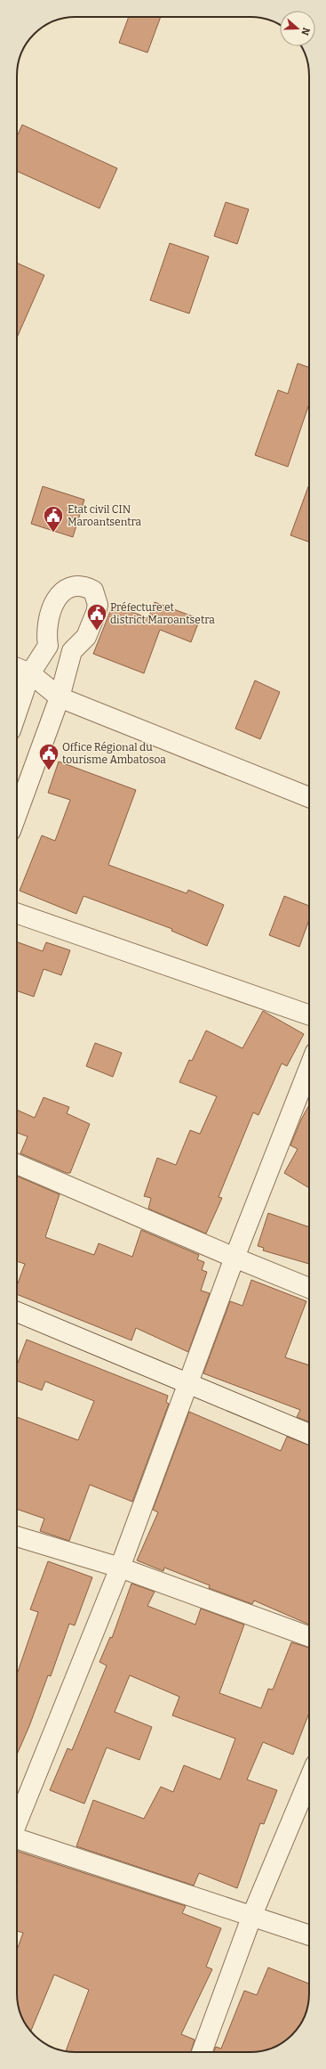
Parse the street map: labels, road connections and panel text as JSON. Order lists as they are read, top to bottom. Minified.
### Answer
{"places":{"public building":["Etat civil CIN Maroantsentra","Préfecture et district Maroantsetra","Office Régional du tourisme Ambatosoa"]},"north":"right"}
